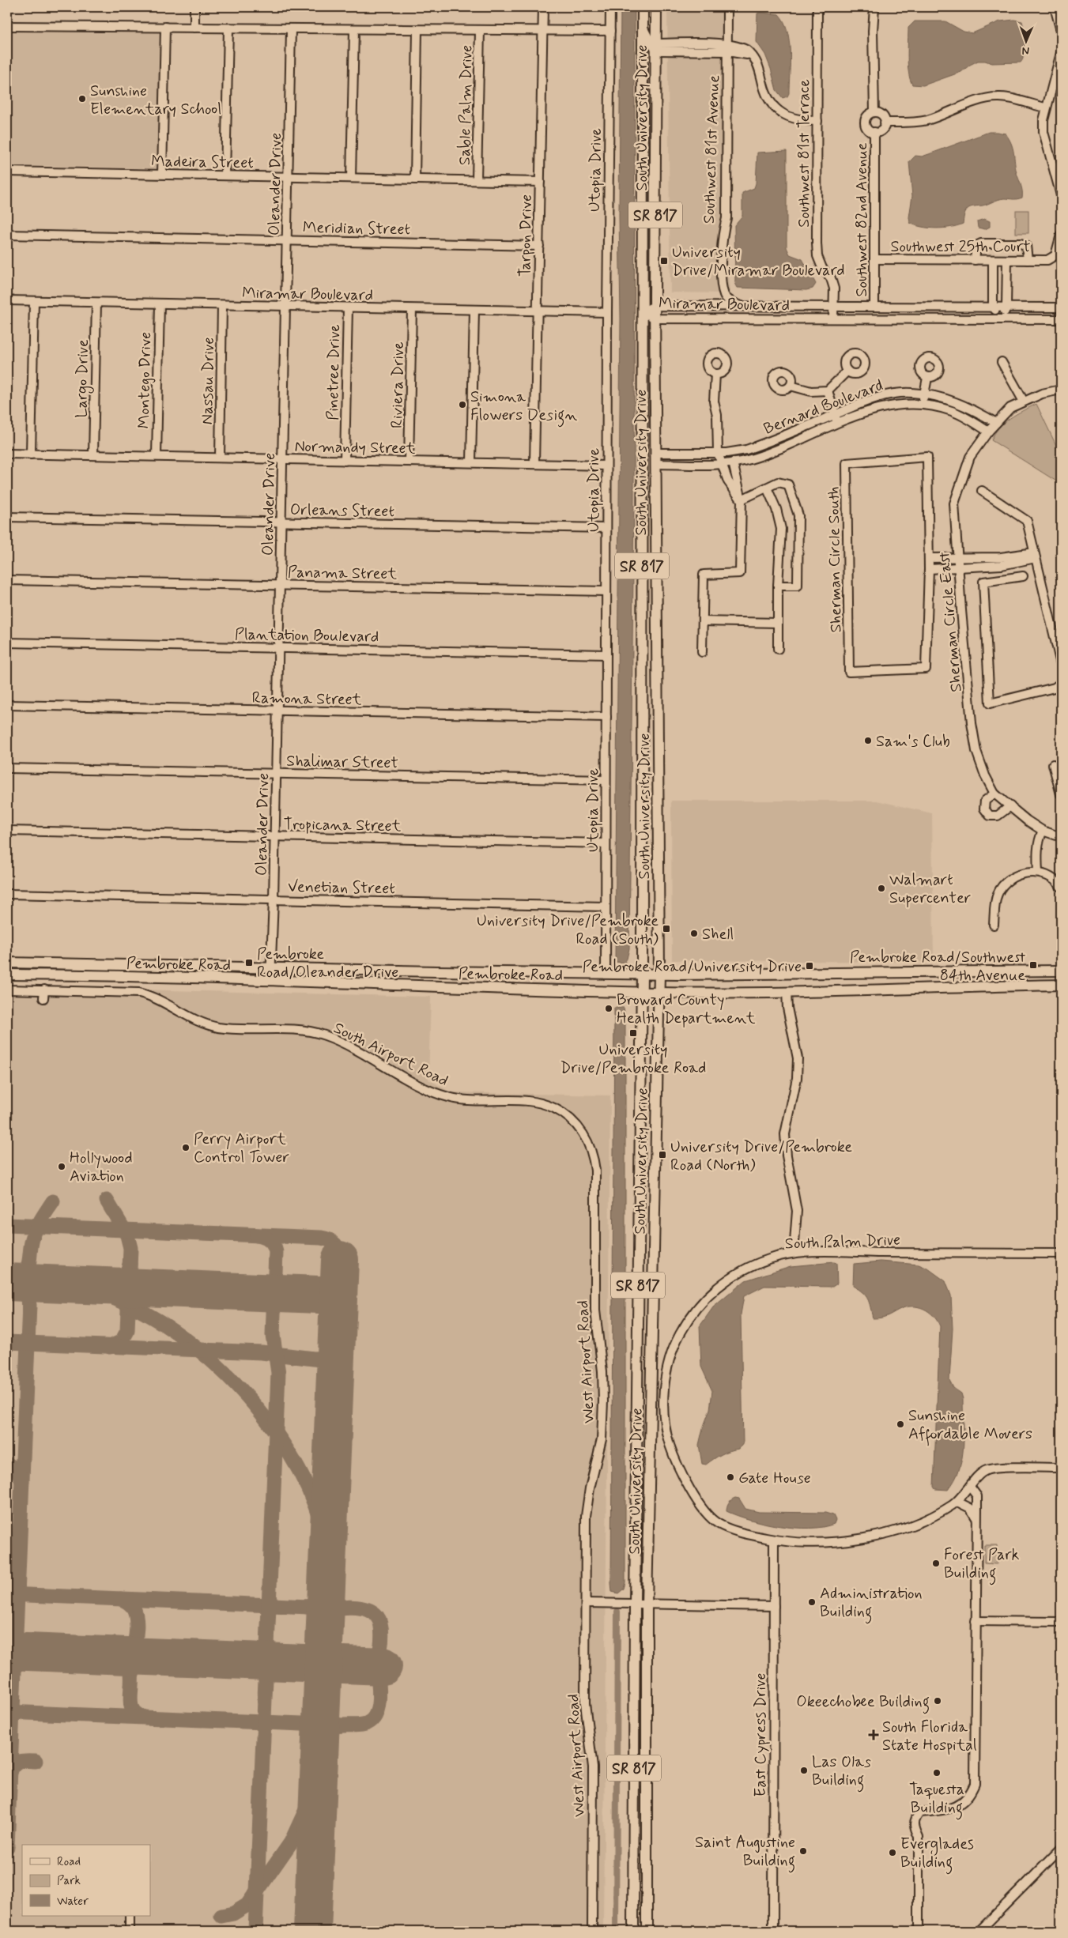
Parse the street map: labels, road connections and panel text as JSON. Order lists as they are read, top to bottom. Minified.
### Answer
{"streets":{"main road":["South University Drive","SR 817","Pembroke Road"],"street":["Sable Palm Drive","Southwest 81st Avenue","Southwest 81st Terrace","Madeira Street","Utopia Drive","Oleander Drive","Southwest 82nd Avenue","Meridian Street","Tarpon Drive","Southwest 25th Court","Miramar Boulevard","Pinetree Drive","Largo Drive","Montego Drive","Nassau Drive","Riviera Drive","Bernard Boulevard","Normandy Street","Orleans Street","Sherman Circle South","Panama Street","Sherman Circle East","Plantation Boulevard","Ramona Street","Shalimar Street","Tropicana Street","Venetian Street","South Airport Road","South Palm Drive","West Airport Road","East Cypress Drive"]},"crossings":[["Sable Palm Drive","Madeira Street"],["South University Drive","Miramar Boulevard"],["South University Drive","Bernard Boulevard"],["South University Drive","Pembroke Road"],["Southwest 81st Avenue","Miramar Boulevard"],["Southwest 81st Terrace","Miramar Boulevard"],["Madeira Street","Oleander Drive"],["Madeira Street","Tarpon Drive"],["Utopia Drive","Miramar Boulevard"],["Utopia Drive","Normandy Street"],["Utopia Drive","Orleans Street"],["Utopia Drive","Panama Street"],["Utopia Drive","Plantation Boulevard"],["Utopia Drive","Ramona Street"],["Utopia Drive","Shalimar Street"],["Utopia Drive","Tropicana Street"],["Utopia Drive","Venetian Street"],["Utopia Drive","Pembroke Road"],["Oleander Drive","Meridian Street"],["Oleander Drive","Miramar Boulevard"],["Oleander Drive","Normandy Street"],["Oleander Drive","Orleans Street"],["Oleander Drive","Panama Street"],["Oleander Drive","Plantation Boulevard"],["Oleander Drive","Ramona Street"],["Oleander Drive","Shalimar Street"],["Oleander Drive","Tropicana Street"],["Oleander Drive","Venetian Street"],["Oleander Drive","Pembroke Road"],["Southwest 82nd Avenue","Southwest 25th Court"],["Southwest 82nd Avenue","Miramar Boulevard"],["Meridian Street","Tarpon Drive"],["Tarpon Drive","Miramar Boulevard"],["Tarpon Drive","Normandy Street"],["Miramar Boulevard","Pinetree Drive"],["Miramar Boulevard","Largo Drive"],["Miramar Boulevard","Montego Drive"],["Miramar Boulevard","Nassau Drive"],["Miramar Boulevard","Riviera Drive"],["Pinetree Drive","Normandy Street"],["Largo Drive","Normandy Street"],["Montego Drive","Normandy Street"],["Nassau Drive","Normandy Street"],["Riviera Drive","Normandy Street"],["Bernard Boulevard","Sherman Circle East"],["South Airport Road","West Airport Road"],["South Palm Drive","East Cypress Drive"]],"places":{"other":["Sunshine Elementary School","Simona Flowers Design","Sam's Club","Walmart Supercenter","Shell","Broward County Health Department","Perry Airport Control Tower","Hollywood Aviation","Sunshine Affordable Movers","Gate House","Forest Park Building","Administration Building","Okeechobee Building","Las Olas Building","Taquesta Building","Saint Augustine Building","Everglades Building"],"transit":["University Drive/Miramar Boulevard","University Drive/Pembroke Road (South)","Pembroke Road/Oleander Drive","Pembroke Road/Southwest 84th Avenue","Pembroke Road/University Drive","University Drive/Pembroke Road","University Drive/Pembroke Road (North)"],"health":["South Florida State Hospital"]},"legend":["Road","Park","Water"],"north":"bottom"}
